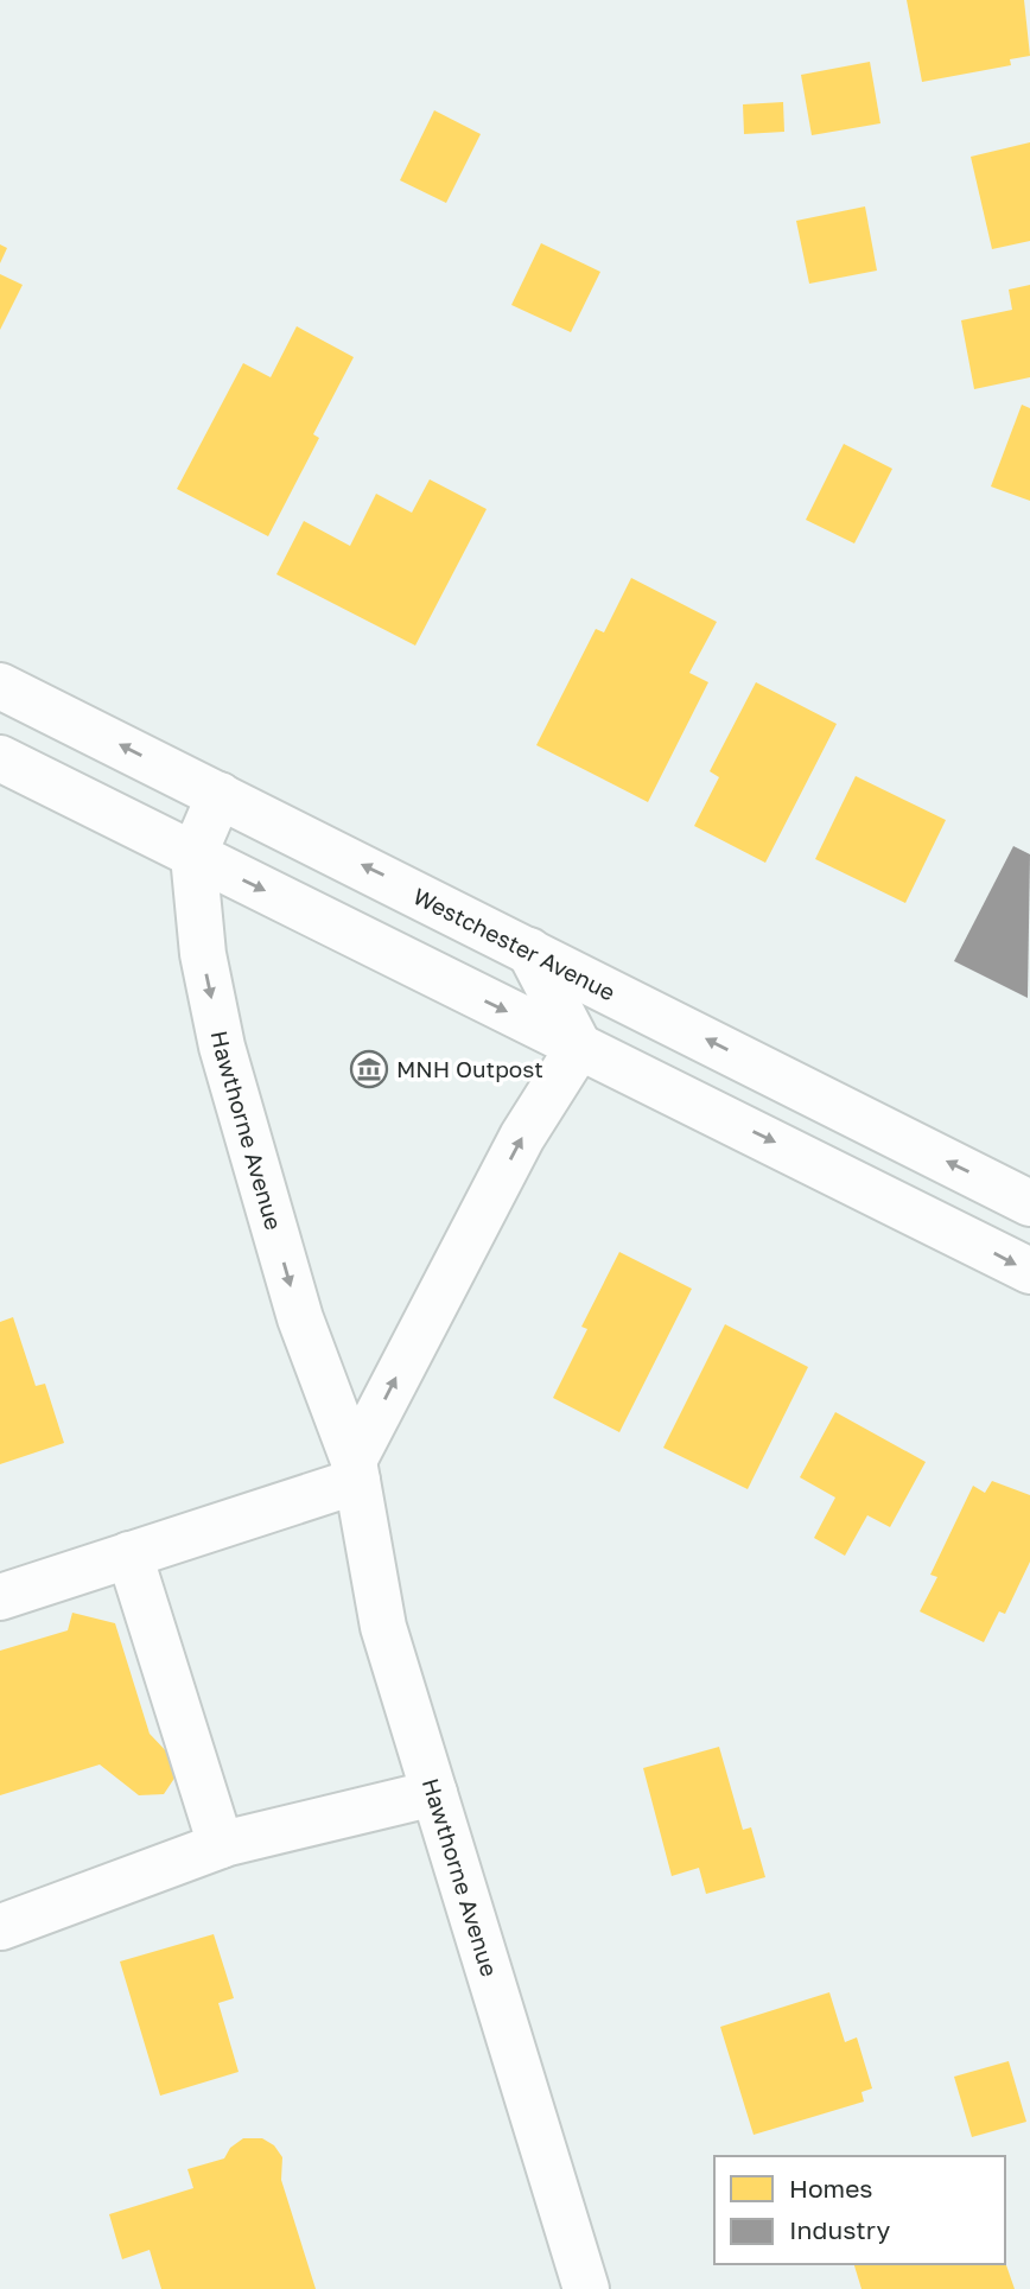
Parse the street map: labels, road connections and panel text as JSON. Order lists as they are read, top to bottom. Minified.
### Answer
{"streets":{"main road":["Westchester Avenue","Hawthorne Avenue"]},"crossings":[["Westchester Avenue","Hawthorne Avenue"]],"one_way":["Hawthorne Avenue"],"places":{"museum":["MNH Outpost"]},"legend":["Homes","Industry"]}
